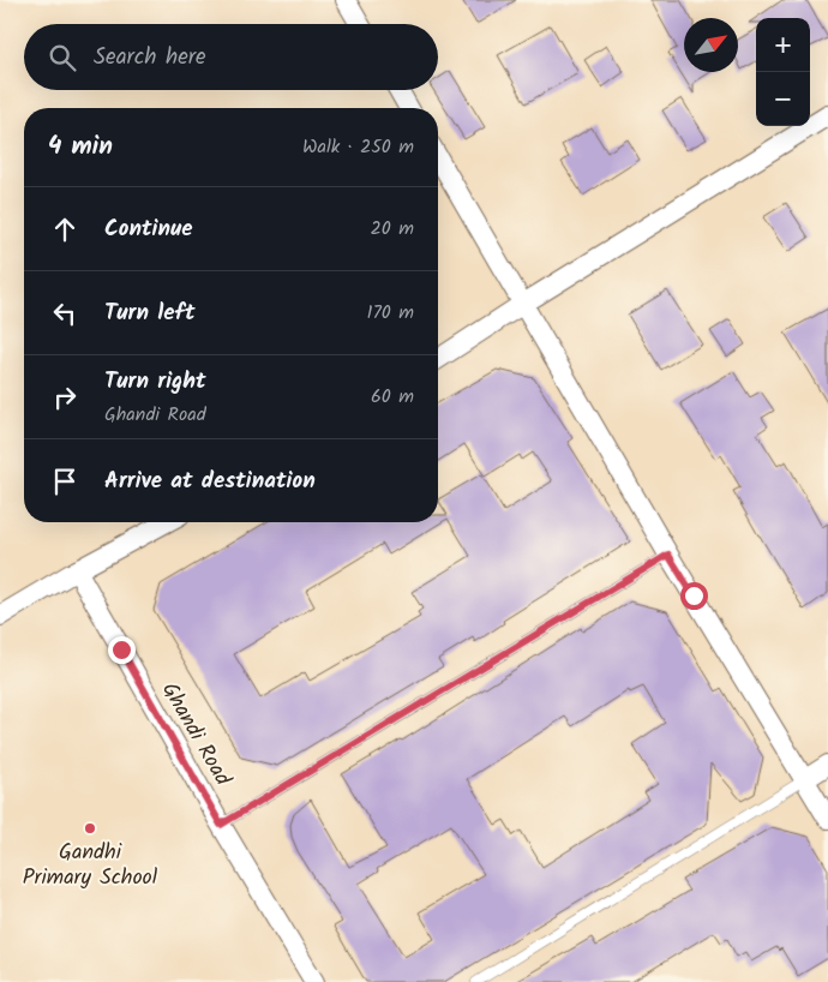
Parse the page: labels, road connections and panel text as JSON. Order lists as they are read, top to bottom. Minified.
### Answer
{"streets":{"street":["Ghandi Road"]},"places":["Gandhi Primary School"],"north":"top right","page":{"map_buttons":["+","−"],"search":"Search here","heading":["4 min","Walk · 250 m"],"list":[["Continue","20 m"],["Turn left","170 m"],["Turn right","Ghandi Road","60 m"],"Arrive at destination"]}}
